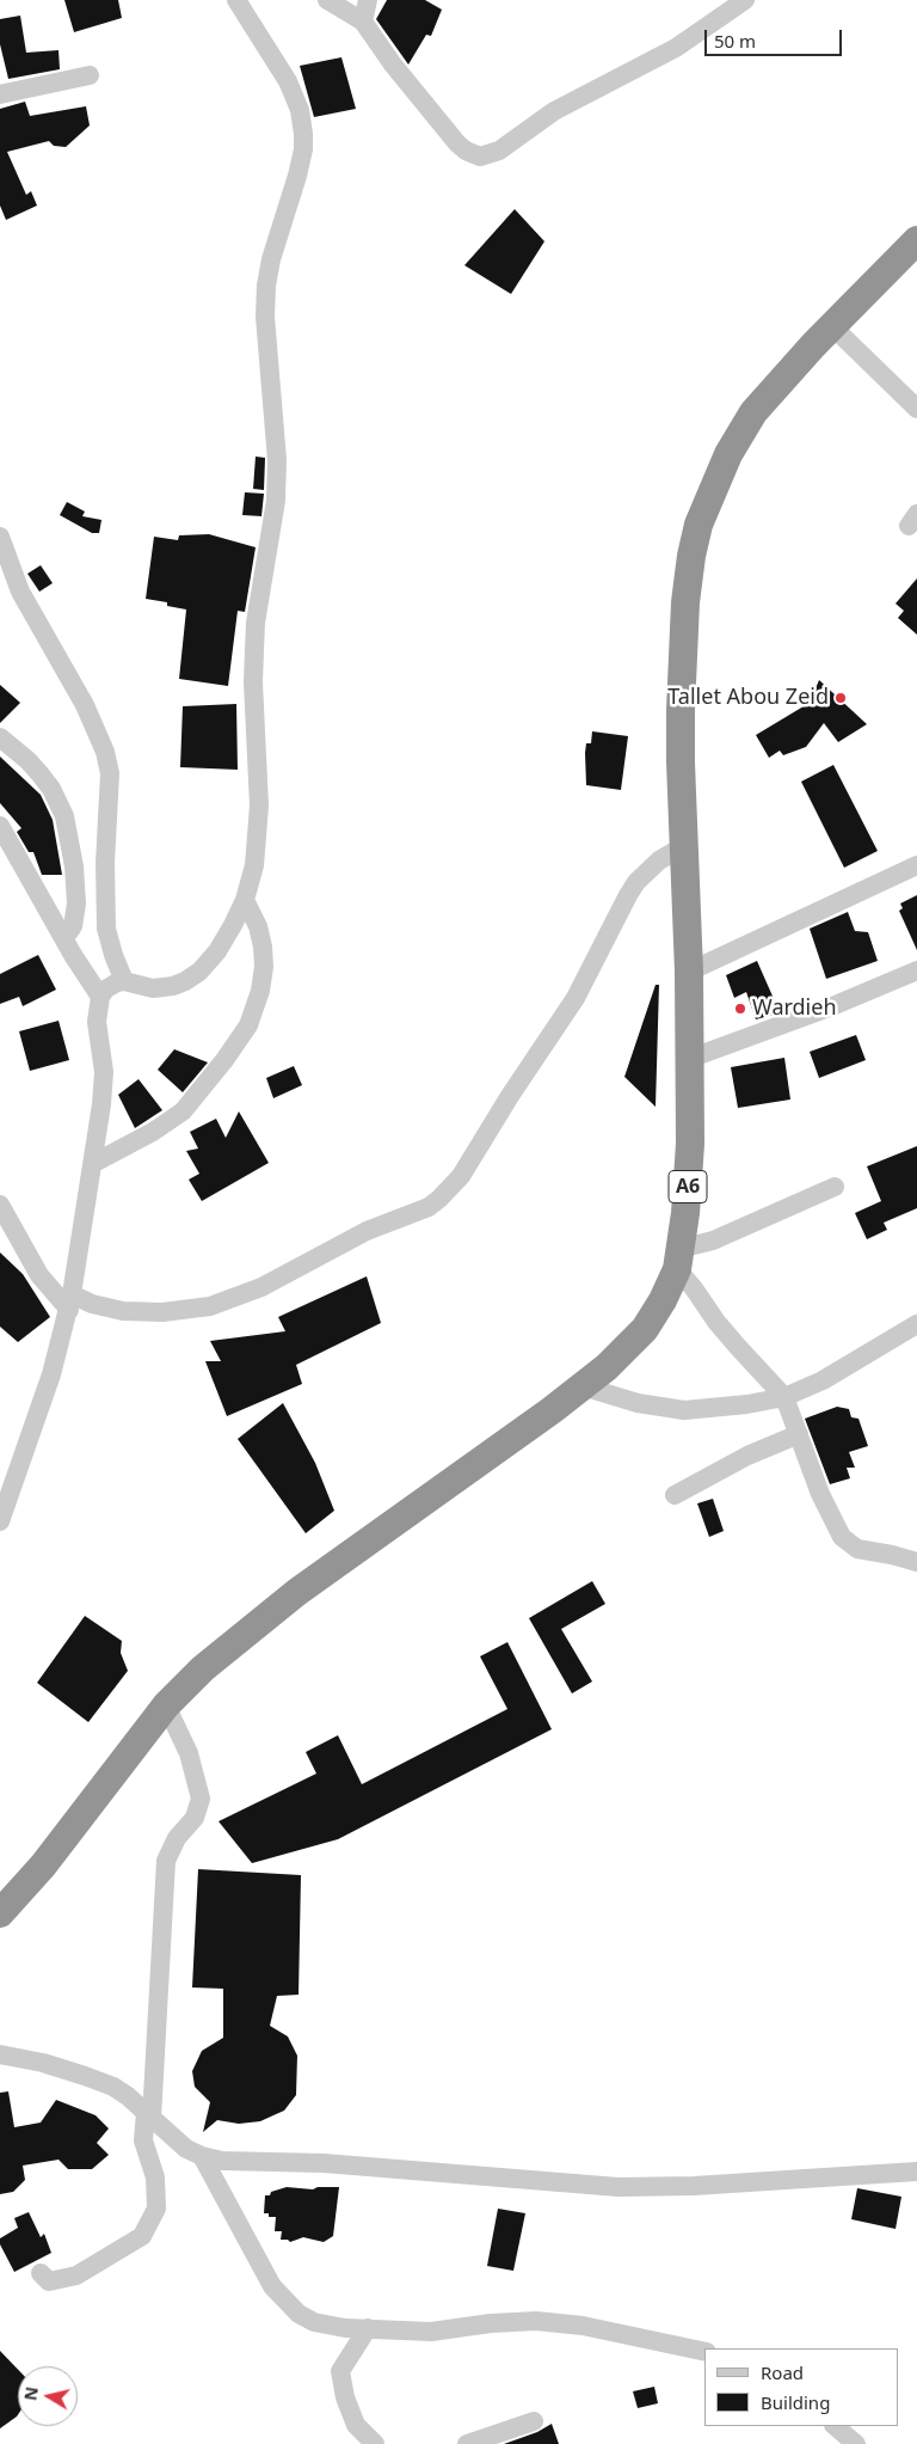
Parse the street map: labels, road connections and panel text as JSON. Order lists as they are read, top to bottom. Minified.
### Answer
{"streets":{"highway":["A6"]},"places":["Tallet Abou Zeid","Wardieh"],"legend":["Road","Building"],"scale_bar":"50 m","north":"left"}
